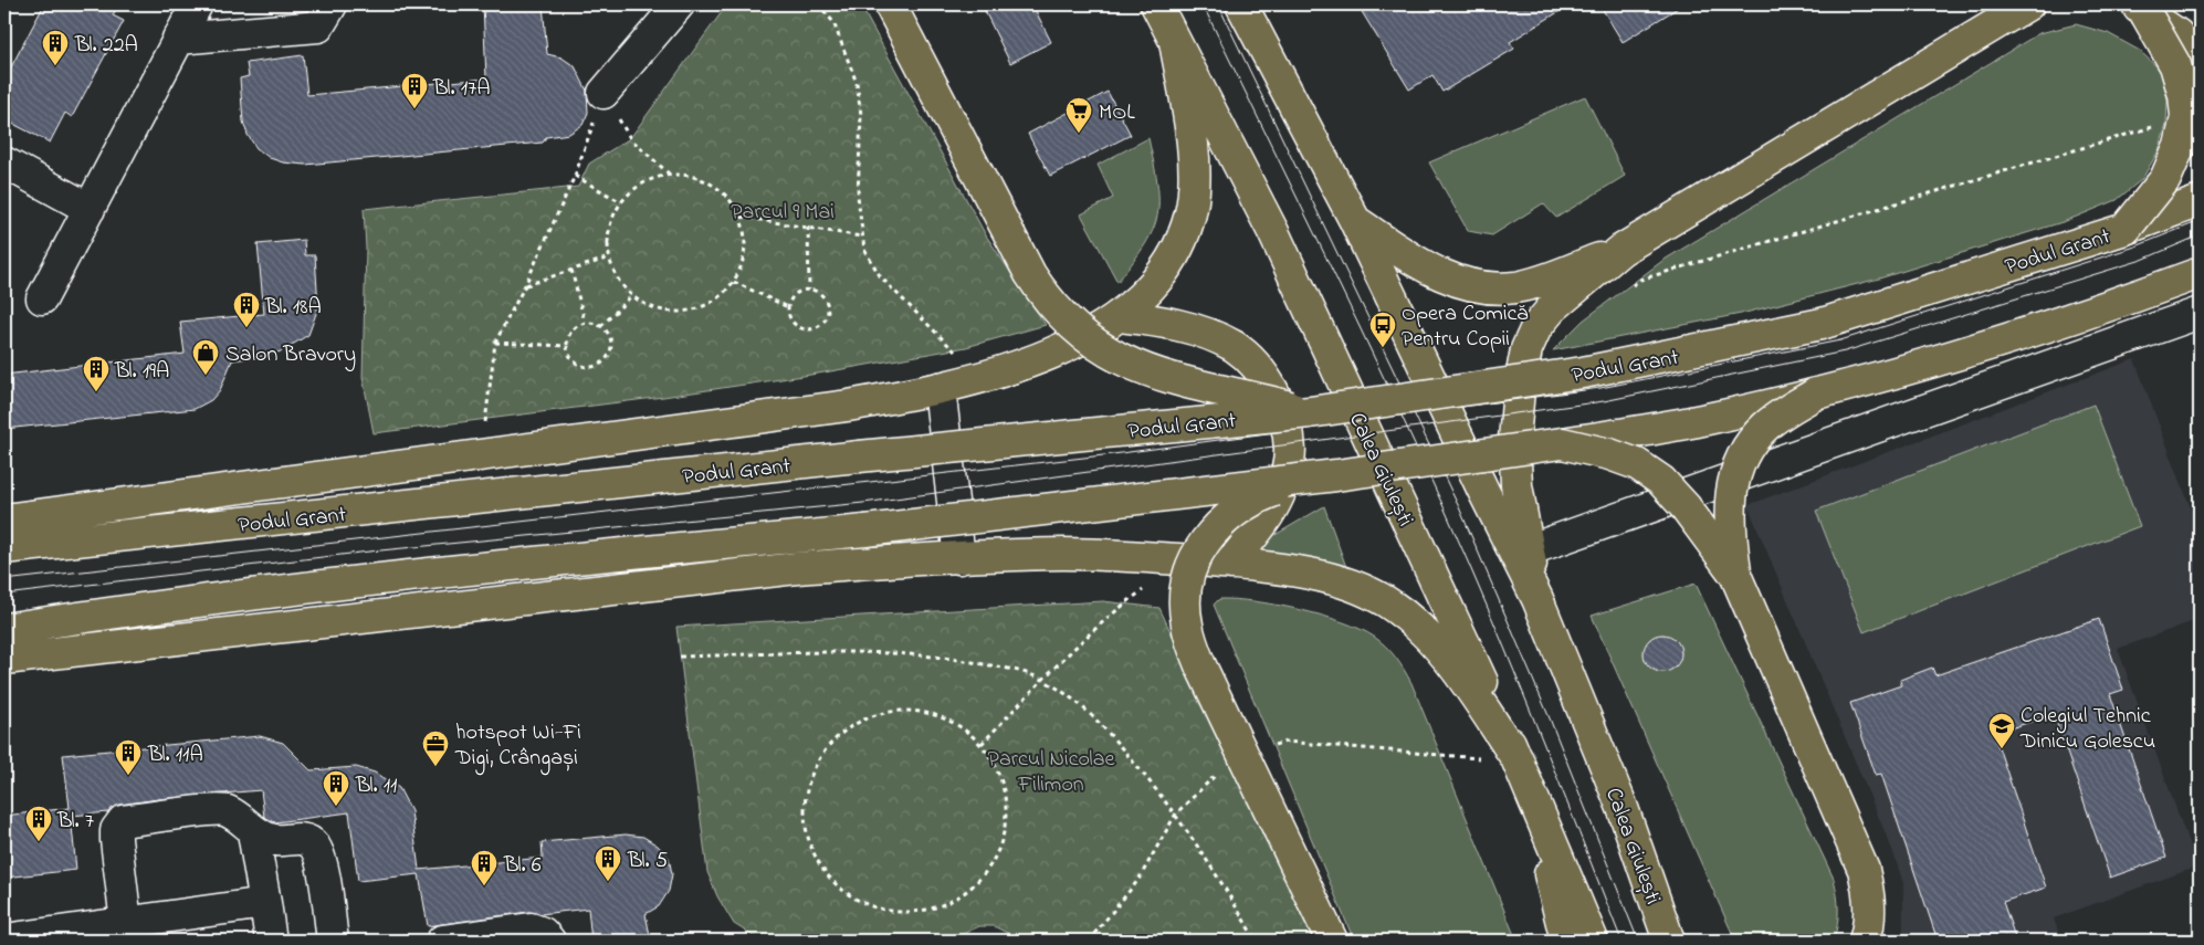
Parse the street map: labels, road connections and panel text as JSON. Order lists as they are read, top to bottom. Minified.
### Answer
{"streets":{"main road":["Podul Grant","Calea Giulești"]},"parks":["Parcul 9 Mai","Parcul Nicolae Filimon"],"places":{"building":["Bl. 22A","Bl. 17A","Bl. 18A","Bl. 19A","Bl. 11A","Bl. 11","Bl. 7","Bl. 5","Bl. 6"],"supermarket":["MOL"],"bus stop":["Opera Comică Pentru Copii"],"shop":["Salon Bravory"],"school or university":["Colegiul Tehnic Dinicu Golescu"],"office":["hotspot Wi-Fi Digi, Crângași"]}}
